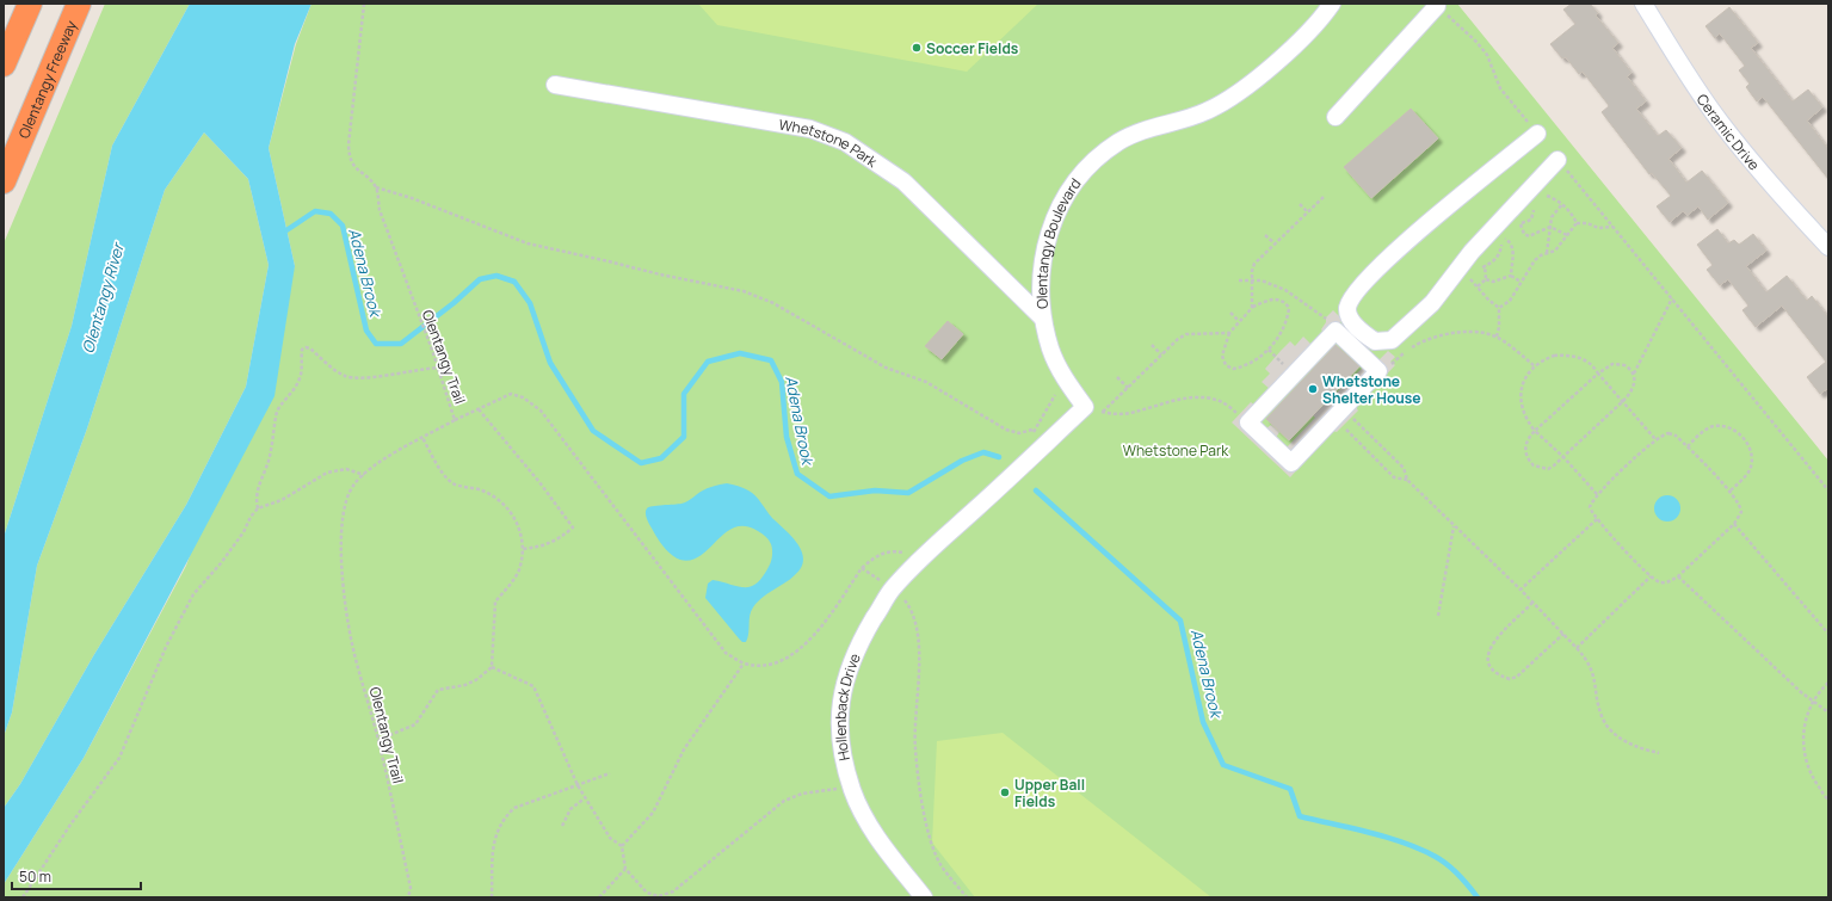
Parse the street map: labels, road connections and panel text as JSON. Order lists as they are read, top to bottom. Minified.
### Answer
{"streets":{"highway":["Olentangy Freeway"],"street":["Ceramic Drive","Whetstone Park","Olentangy Boulevard","Hollenback Drive"],"path":["Olentangy Trail"]},"crossings":[["Whetstone Park","Olentangy Boulevard"]],"water":["Adena Brook","Olentangy River"],"parks":["Whetstone Park"],"places":["Soccer Fields","Whetstone Shelter House","Upper Ball Fields"],"scale_bar":"50 m"}
